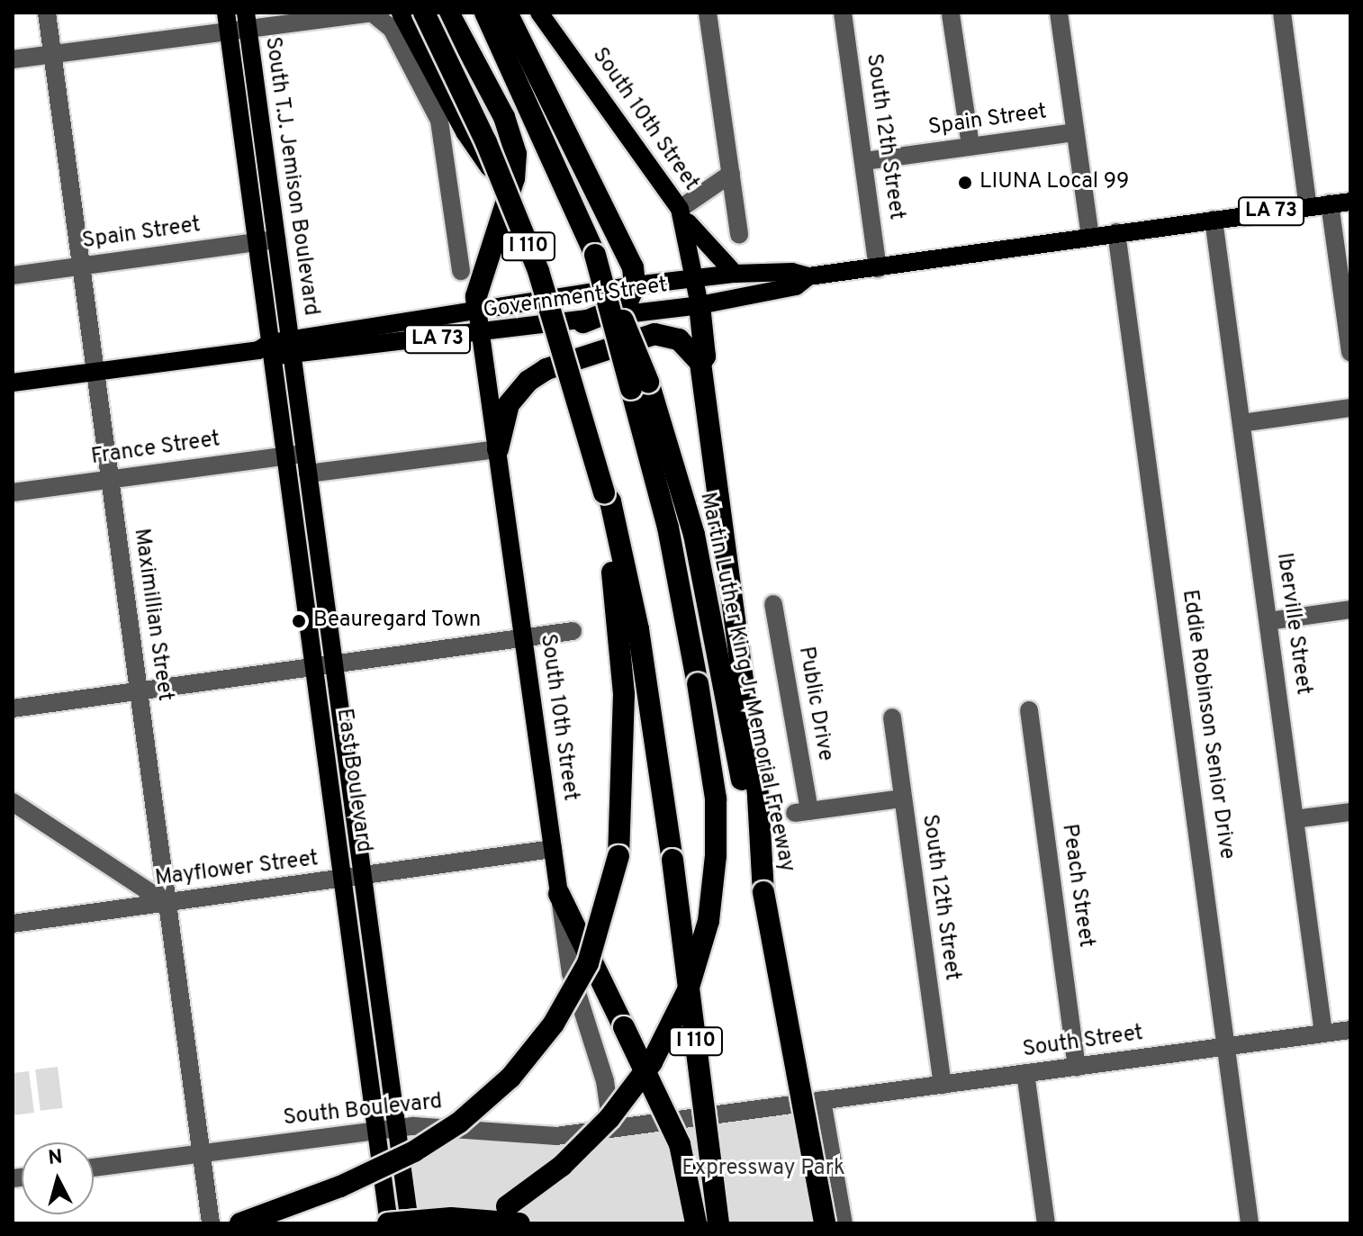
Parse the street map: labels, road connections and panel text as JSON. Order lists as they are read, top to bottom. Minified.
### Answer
{"streets":{"highway":["I 110","Martin Luther King Jr Memorial Freeway"],"main road":["South 10th Street","South T.J. Jemison Boulevard","LA 73","Government Street","East Boulevard"],"street":["Spain Street","South 12th Street","France Street","Maximillian Street","Iberville Street","Public Drive","Eddie Robinson Senior Drive","Mayflower Street","Peach Street","South Street","South Boulevard"]},"crossings":[["South 10th Street","Government Street"],["South 10th Street","Mayflower Street"],["South 10th Street","South Boulevard"],["Spain Street","South 12th Street"],["Spain Street","South T.J. Jemison Boulevard"],["Spain Street","Maximillian Street"],["South 12th Street","Government Street"],["South 12th Street","Public Drive"],["South 12th Street","South Street"],["South T.J. Jemison Boulevard","Government Street"],["South T.J. Jemison Boulevard","East Boulevard"],["Government Street","Maximillian Street"],["Government Street","Iberville Street"],["Government Street","Eddie Robinson Senior Drive"],["Government Street","East Boulevard"],["France Street","Maximillian Street"],["France Street","East Boulevard"],["Maximillian Street","Mayflower Street"],["Maximillian Street","South Boulevard"],["Iberville Street","South Street"],["Eddie Robinson Senior Drive","South Street"],["East Boulevard","Mayflower Street"],["East Boulevard","South Boulevard"],["Peach Street","South Street"],["South Street","South Boulevard"]],"parks":["Expressway Park"],"places":["LIUNA Local 99","Beauregard Town"],"north":"top"}
